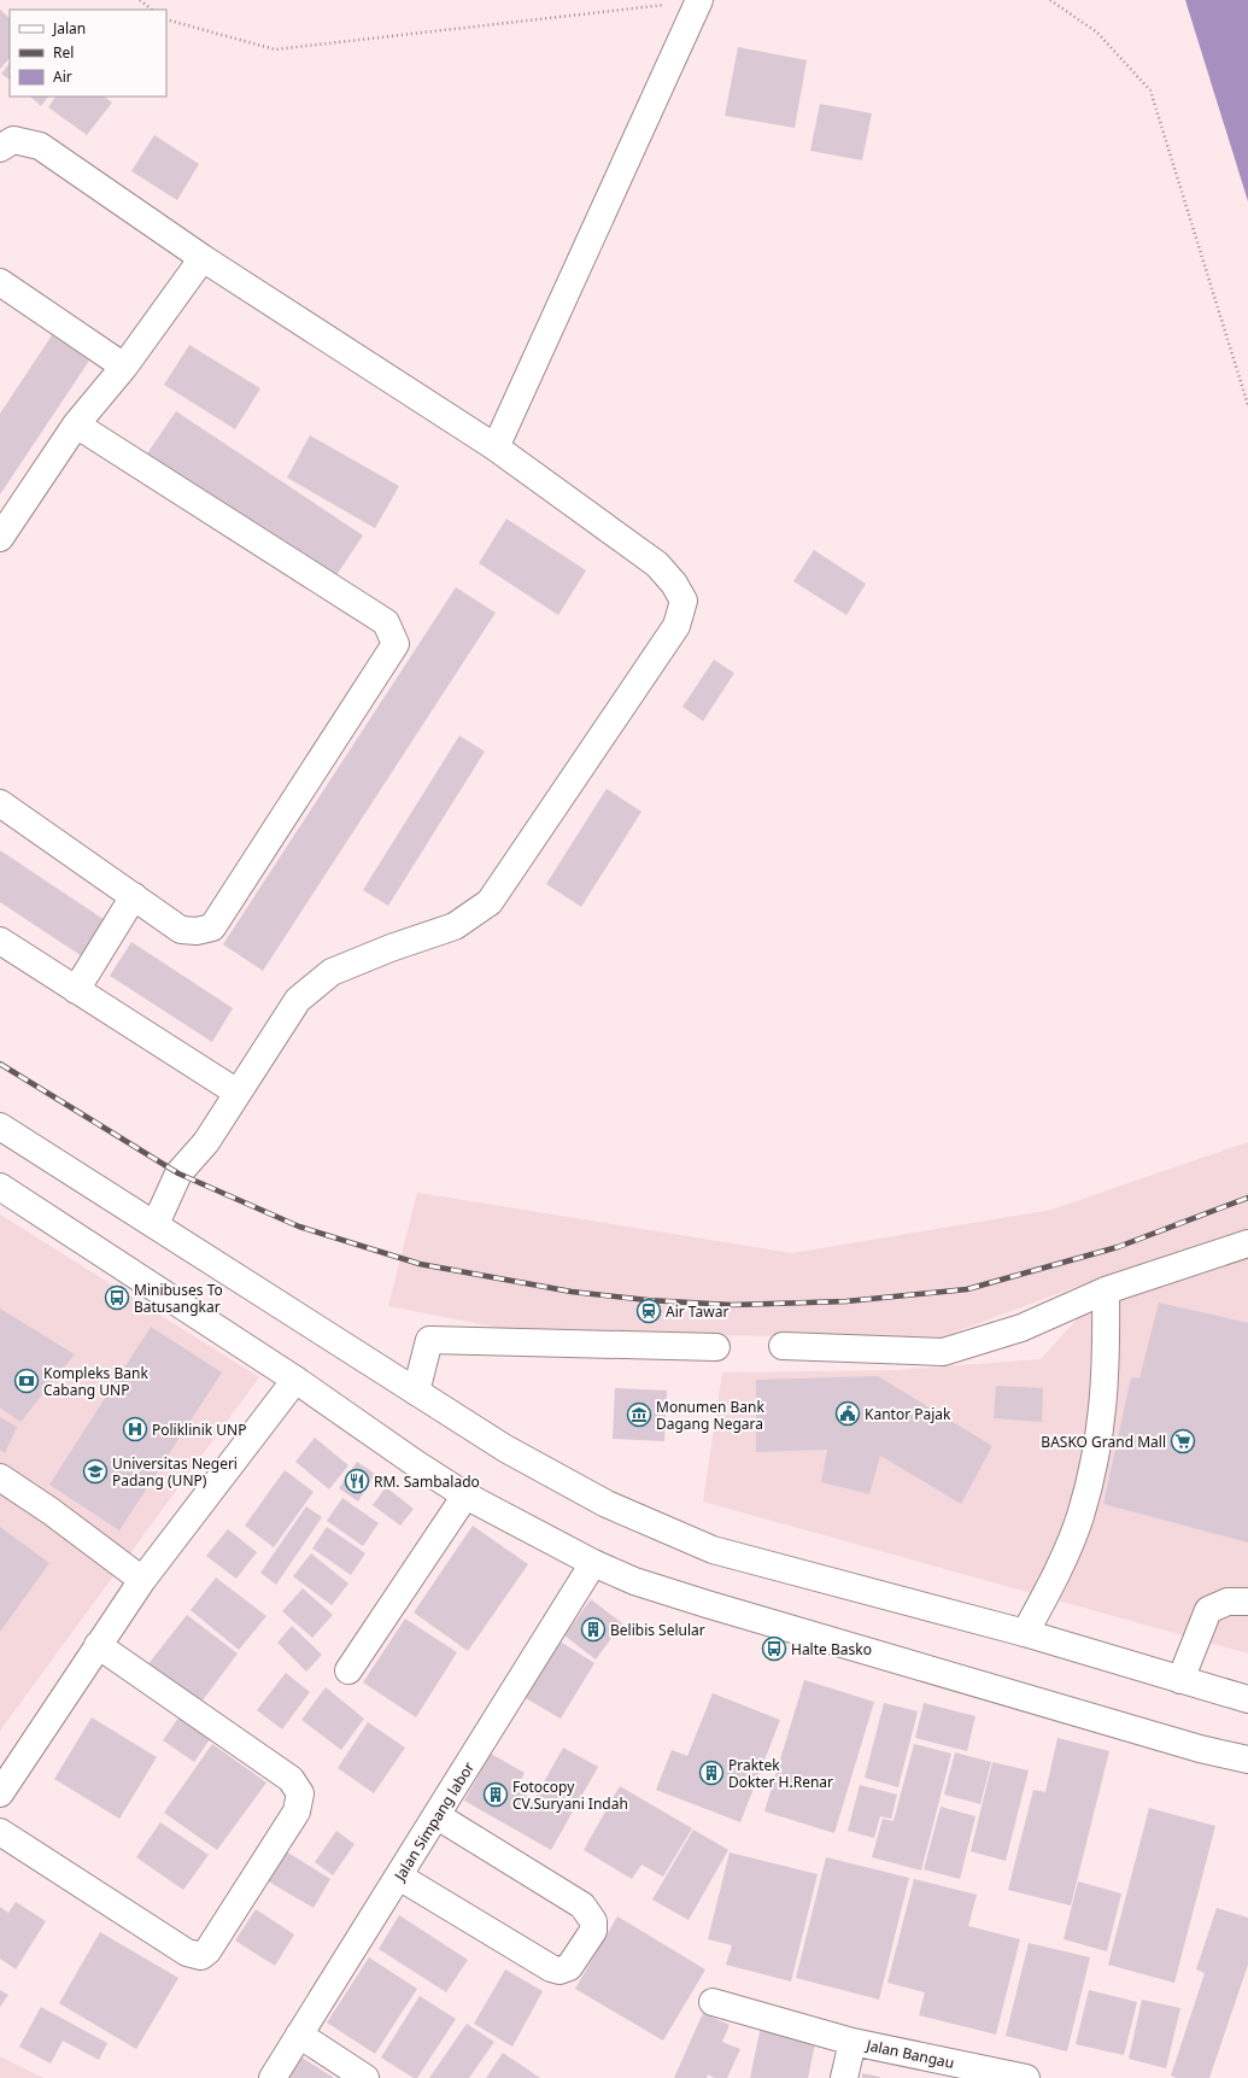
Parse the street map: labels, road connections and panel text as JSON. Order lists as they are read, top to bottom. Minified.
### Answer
{"streets":{"main road":["Jalan Simpang labor","Jalan Bangau"]},"places":{"bus stop":["Minibuses To Batusangkar","Halte Basko"],"station":["Air Tawar"],"bank":["Kompleks Bank Cabang UNP"],"public building":["Kantor Pajak"],"museum":["Monumen Bank Dagang Negara"],"hospital":["Poliklinik UNP"],"supermarket":["BASKO Grand Mall"],"school or university":["Universitas Negeri Padang (UNP)"],"restaurant":["RM. Sambalado"],"building":["Belibis Selular","Praktek Dokter H.Renar","Fotocopy CV.Suryani Indah"]},"legend":["Jalan","Rel","Air"]}
